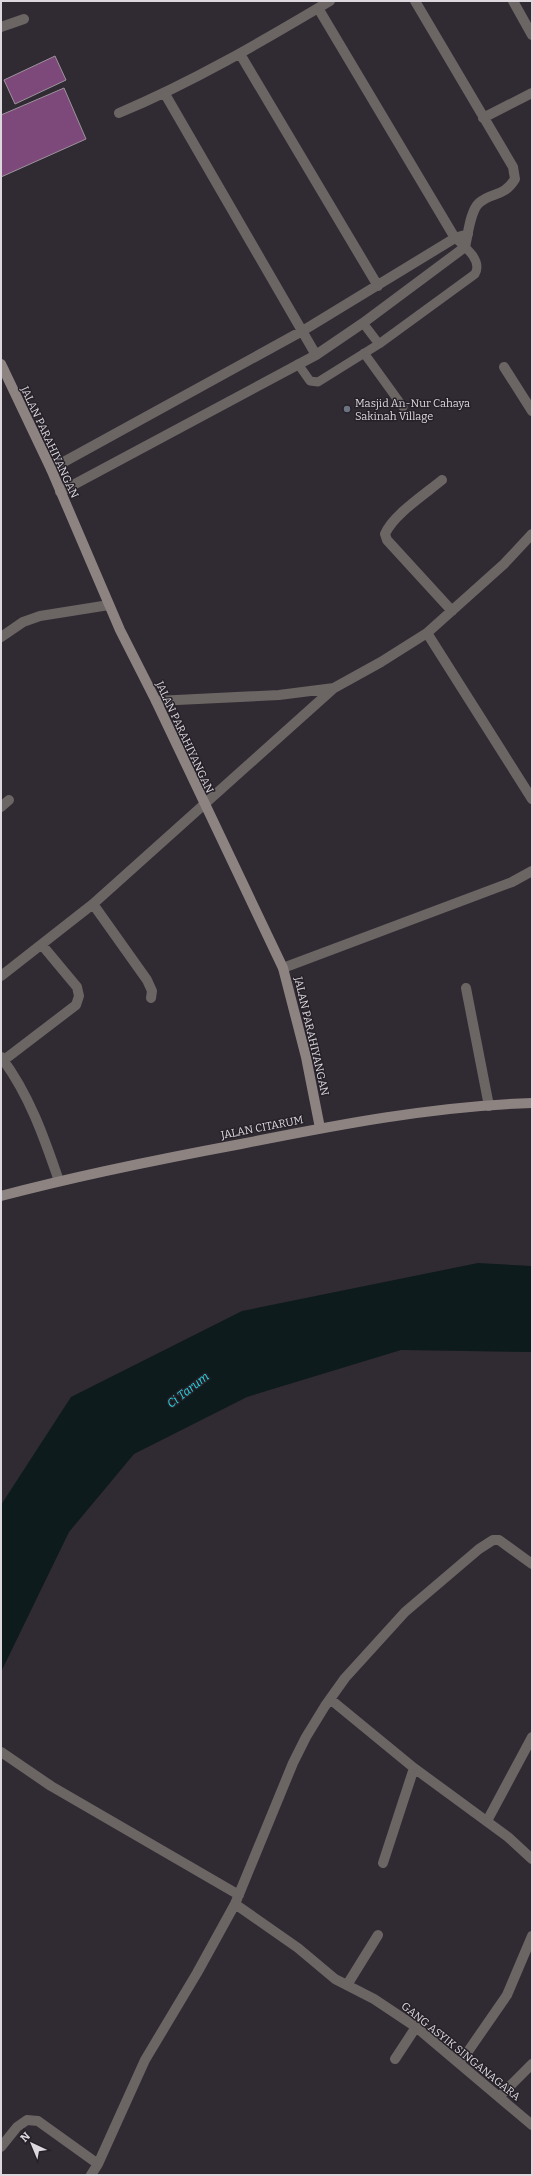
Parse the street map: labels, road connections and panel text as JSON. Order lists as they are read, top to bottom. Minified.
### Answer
{"streets":{"street":["JALAN PARAHIYANGAN","JALAN CITARUM","GANG ASYIK SINGANAGARA"]},"crossings":[["JALAN PARAHIYANGAN","JALAN CITARUM"]],"water":["Ci Tarum"],"places":["Masjid An-Nur Cahaya Sakinah Village"],"north":"top left"}
